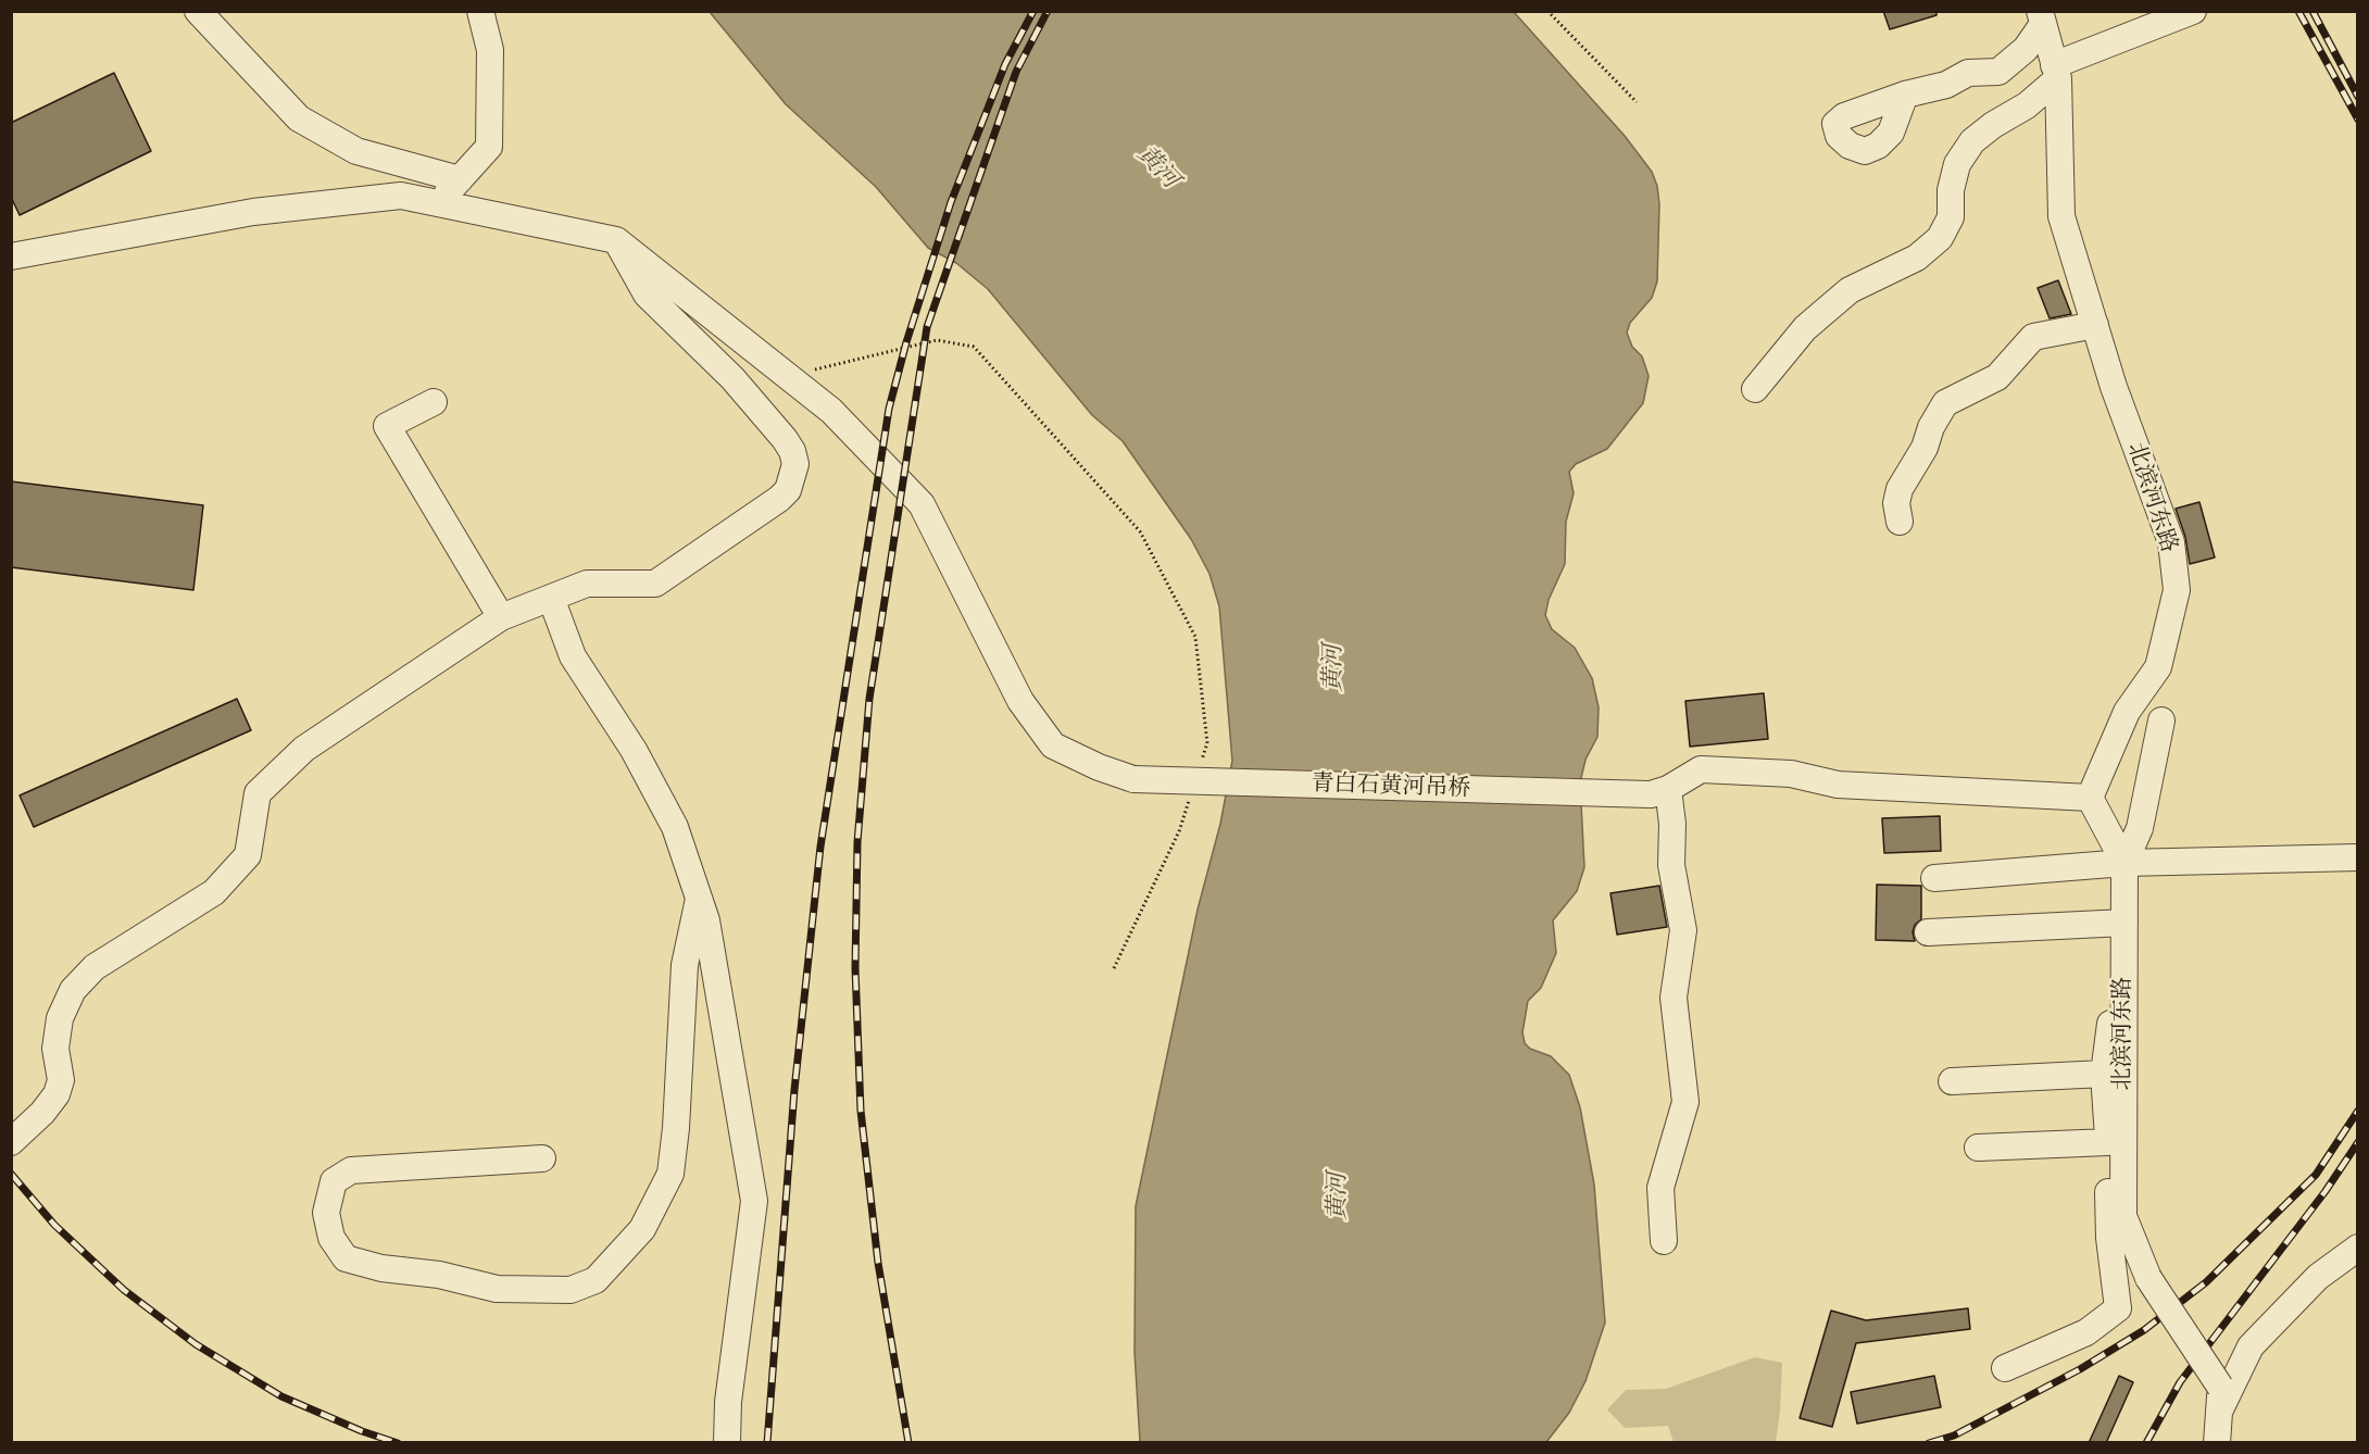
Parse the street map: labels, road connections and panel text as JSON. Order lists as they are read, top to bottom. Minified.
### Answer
{"streets":{"street":["北滨河东路","青白石黄河吊桥"]},"water":["黄河"]}
